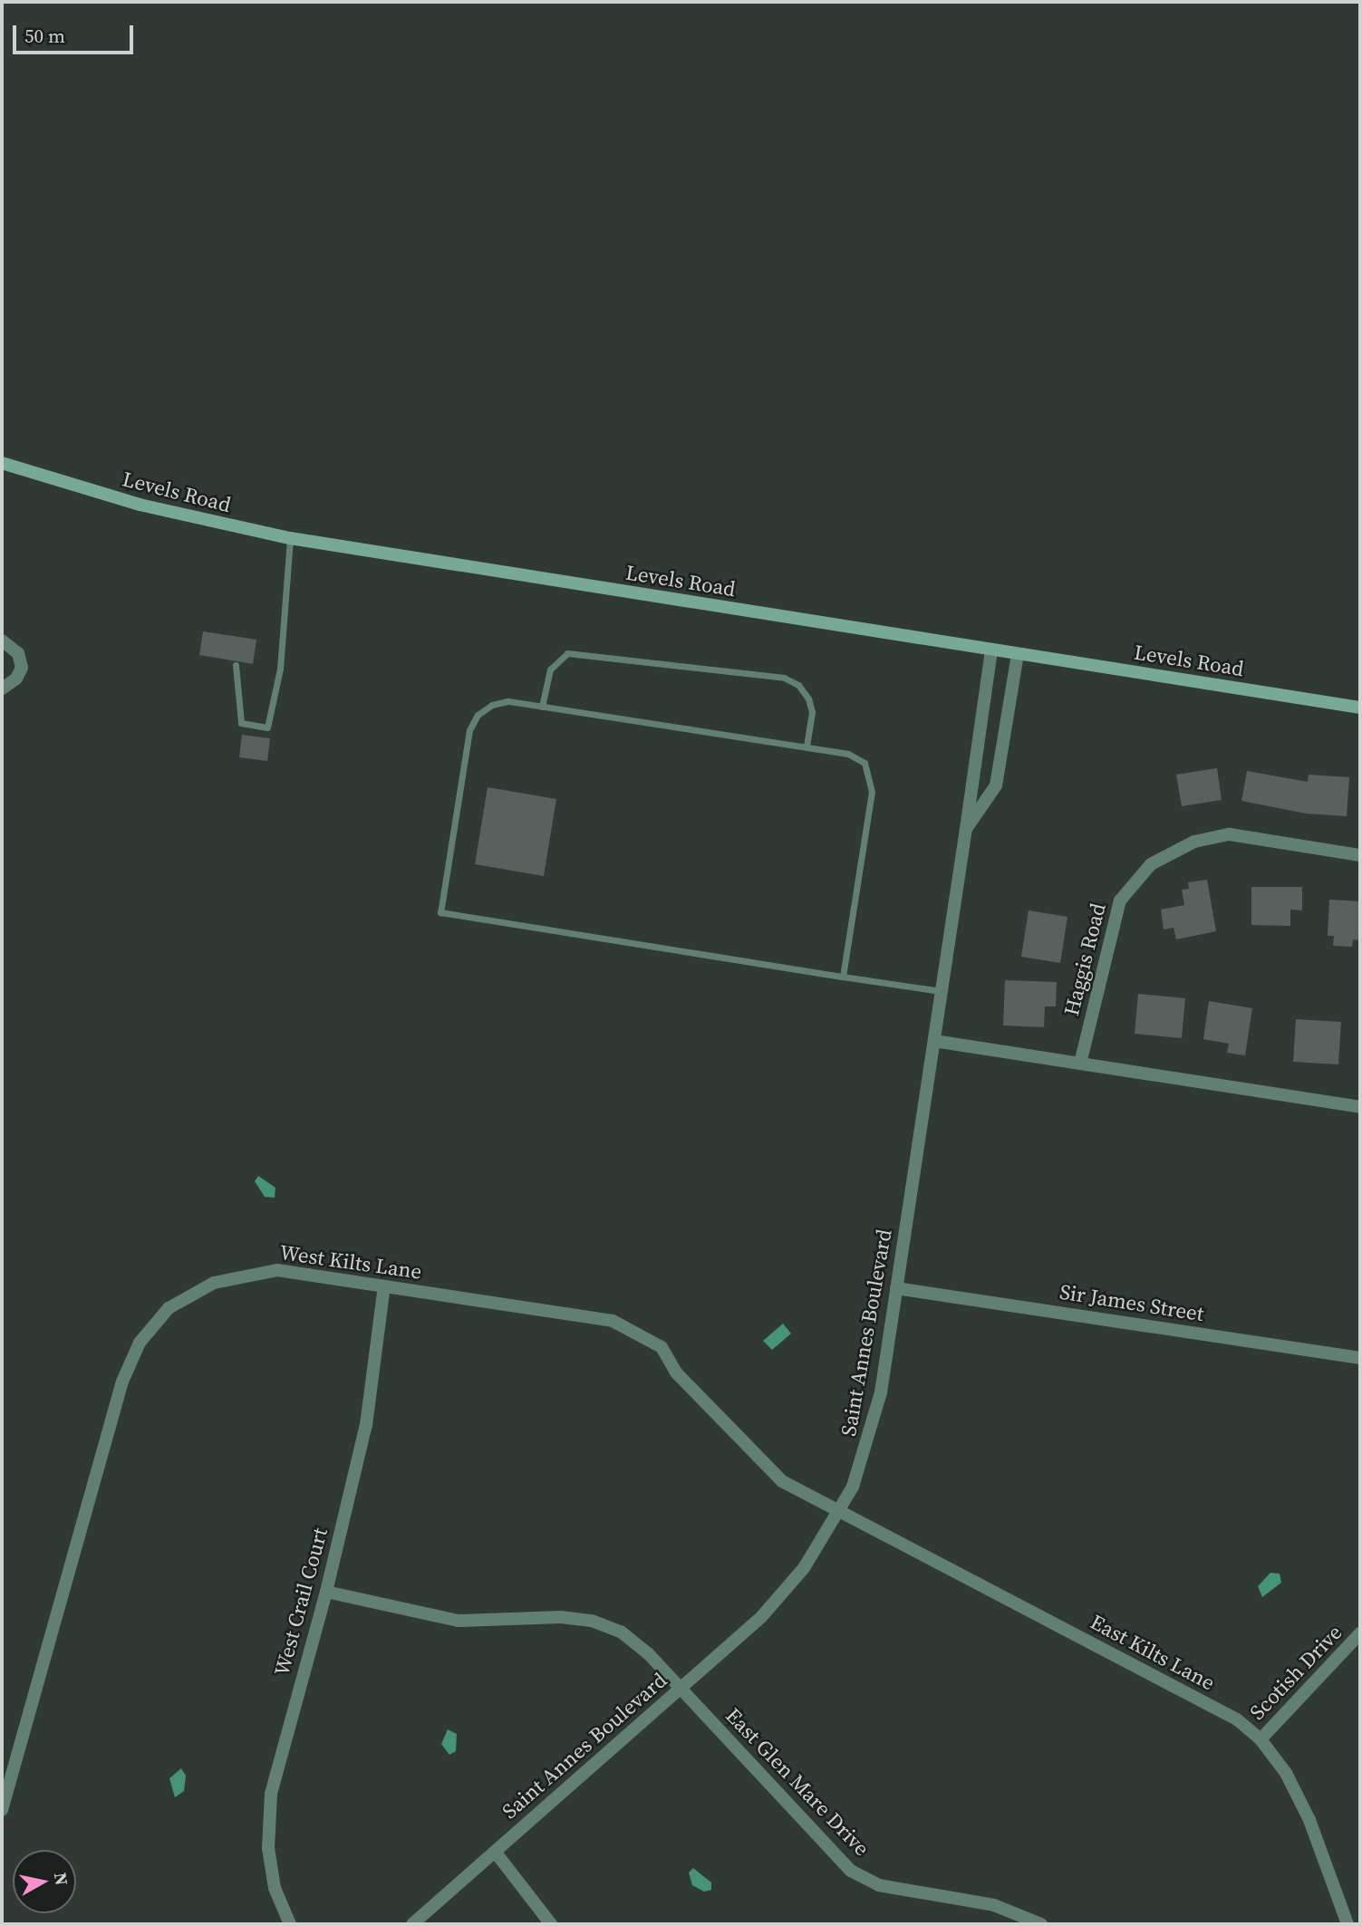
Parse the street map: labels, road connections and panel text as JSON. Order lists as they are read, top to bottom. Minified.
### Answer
{"streets":{"main road":["Levels Road"],"street":["Haggis Road","West Kilts Lane","Sir James Street","Saint Annes Boulevard","West Crail Court","East Kilts Lane","Scotish Drive","East Glen Mare Drive"]},"crossings":[["Levels Road","Saint Annes Boulevard"],["West Kilts Lane","Saint Annes Boulevard"],["West Kilts Lane","West Crail Court"],["West Kilts Lane","East Kilts Lane"],["Sir James Street","Saint Annes Boulevard"],["Saint Annes Boulevard","East Kilts Lane"],["Saint Annes Boulevard","East Glen Mare Drive"],["West Crail Court","East Glen Mare Drive"],["East Kilts Lane","Scotish Drive"]],"scale_bar":"50 m","north":"right"}
